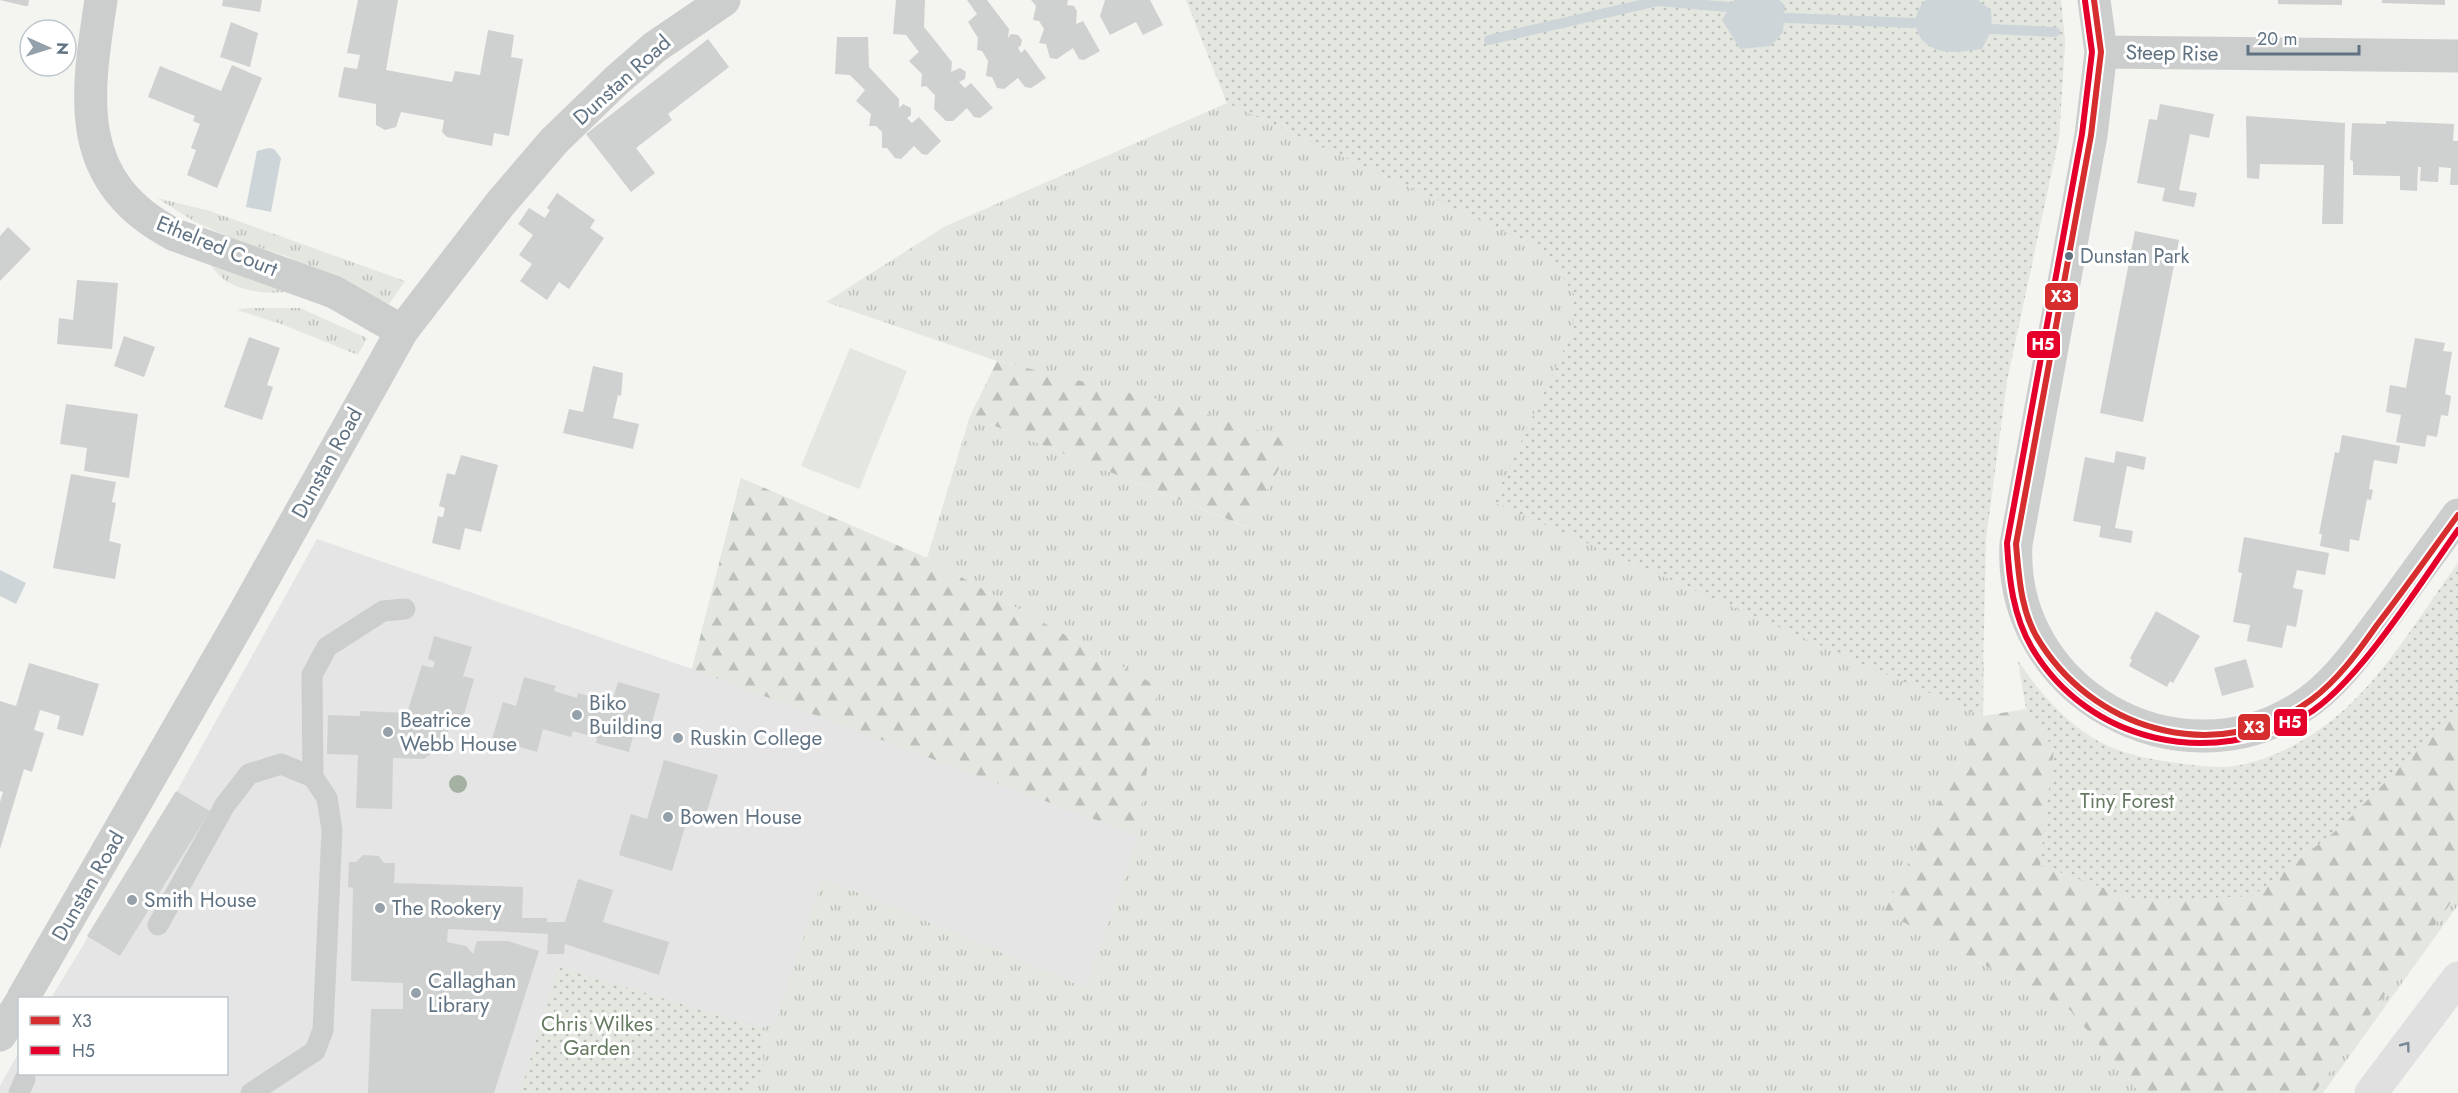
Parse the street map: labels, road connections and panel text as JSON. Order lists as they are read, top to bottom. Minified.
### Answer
{"streets":{"street":["Steep Rise","Dunstan Road","Ethelred Court"]},"crossings":[["Dunstan Road","Ethelred Court"]],"parks":["Tiny Forest","Chris Wilkes Garden"],"places":["Dunstan Park","Biko Building","Beatrice Webb House","Ruskin College","Bowen House","Smith House","The Rookery","Callaghan Library"],"lines":["transit line X3","transit line H5"],"legend":["X3","H5"],"scale_bar":"20 m","north":"right"}
